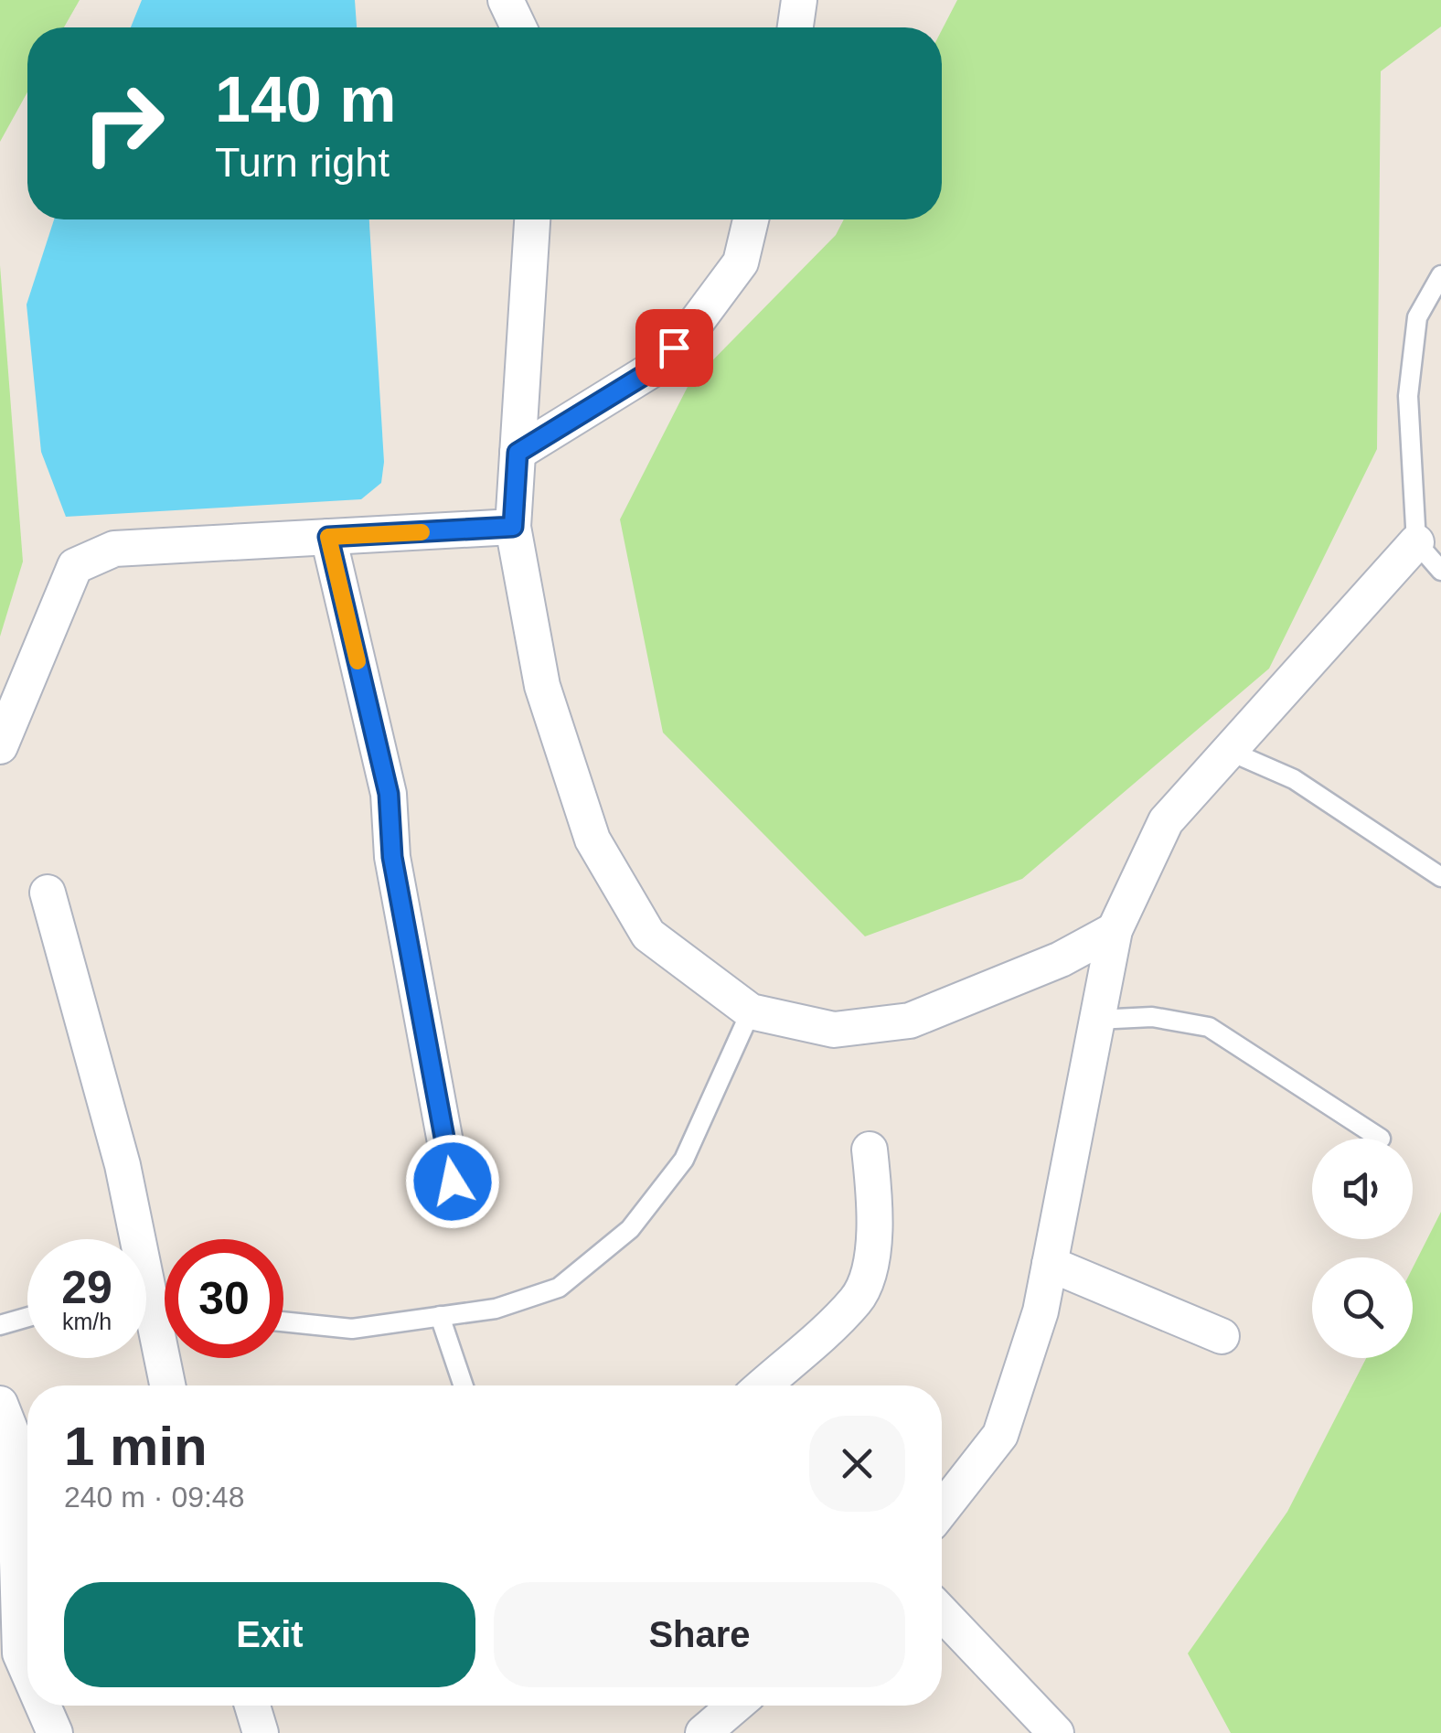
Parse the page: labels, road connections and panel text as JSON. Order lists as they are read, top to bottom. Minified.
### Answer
{"page":{"turn":["140 m","Turn right"],"speed":"29 km/h","limit":"30","heading":["1 min","240 m · 09:48"],"buttons":["Exit","Share"]}}
